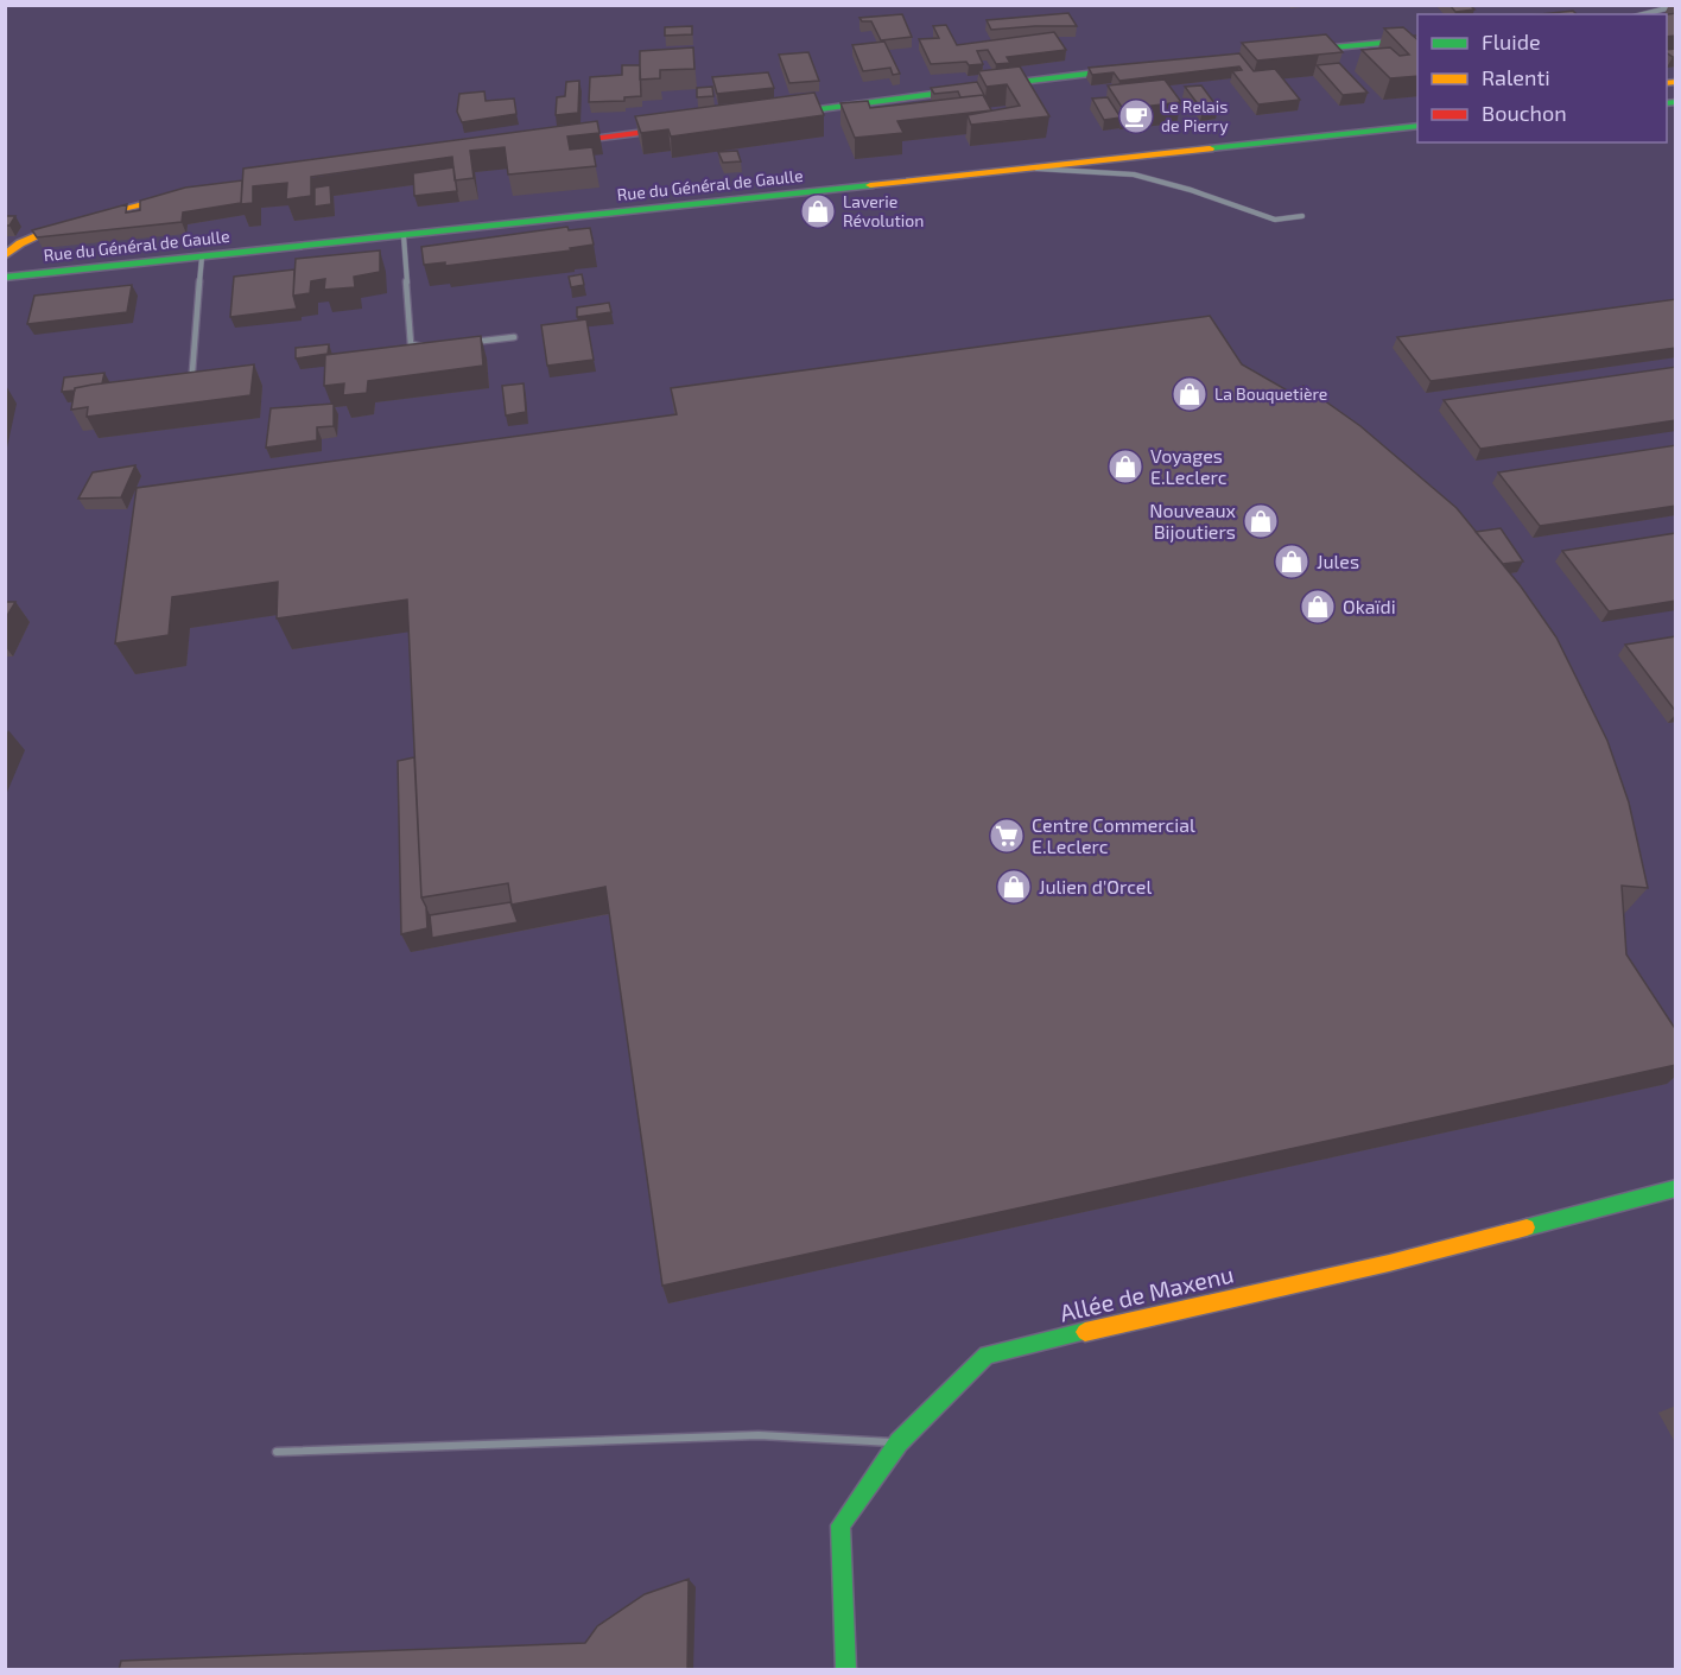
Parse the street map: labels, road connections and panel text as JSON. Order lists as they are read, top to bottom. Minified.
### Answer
{"streets":{"street":["Rue du Général de Gaulle","Allée de Maxenu"]},"places":{"cafe":["Le Relais de Pierry"],"shop":["Laverie Révolution","La Bouquetière","Voyages E.Leclerc","Nouveaux Bijoutiers","Jules","Okaïdi","Julien d'Orcel"],"supermarket":["Centre Commercial E.Leclerc"]},"legend":["Fluide","Ralenti","Bouchon"]}
